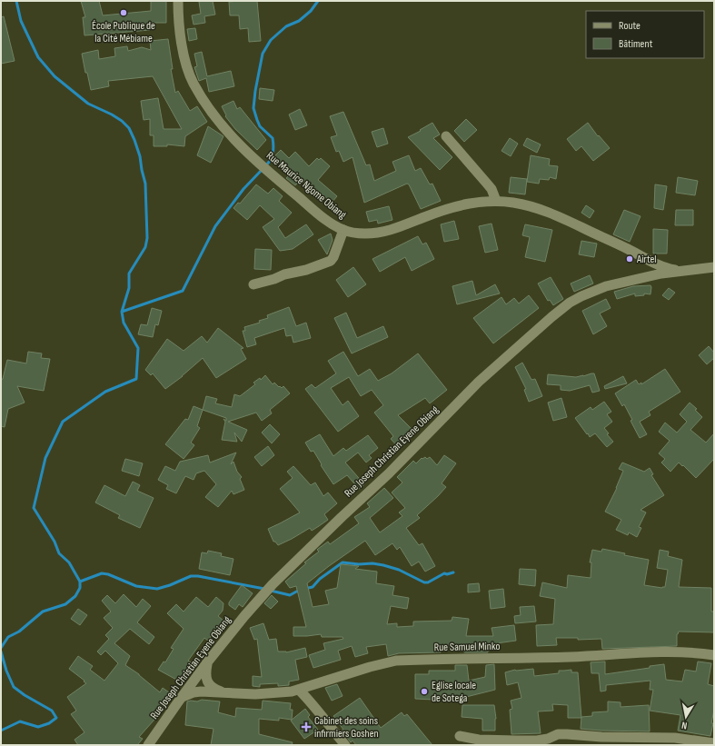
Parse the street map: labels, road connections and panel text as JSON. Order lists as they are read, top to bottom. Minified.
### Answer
{"streets":{"street":["Rue Maurice Ngome Obiang","Rue Joseph Christian Eyene Obiang","Rue Samuel Minko"]},"crossings":[["Rue Maurice Ngome Obiang","Rue Joseph Christian Eyene Obiang"],["Rue Joseph Christian Eyene Obiang","Rue Samuel Minko"]],"places":{"other":["École Publique de la Cité Mébiame","Airtel","Eglise locale de Sotega"],"health":["Cabinet des soins infirmiers Goshen"]},"legend":["Route","Bâtiment"],"north":"bottom"}
